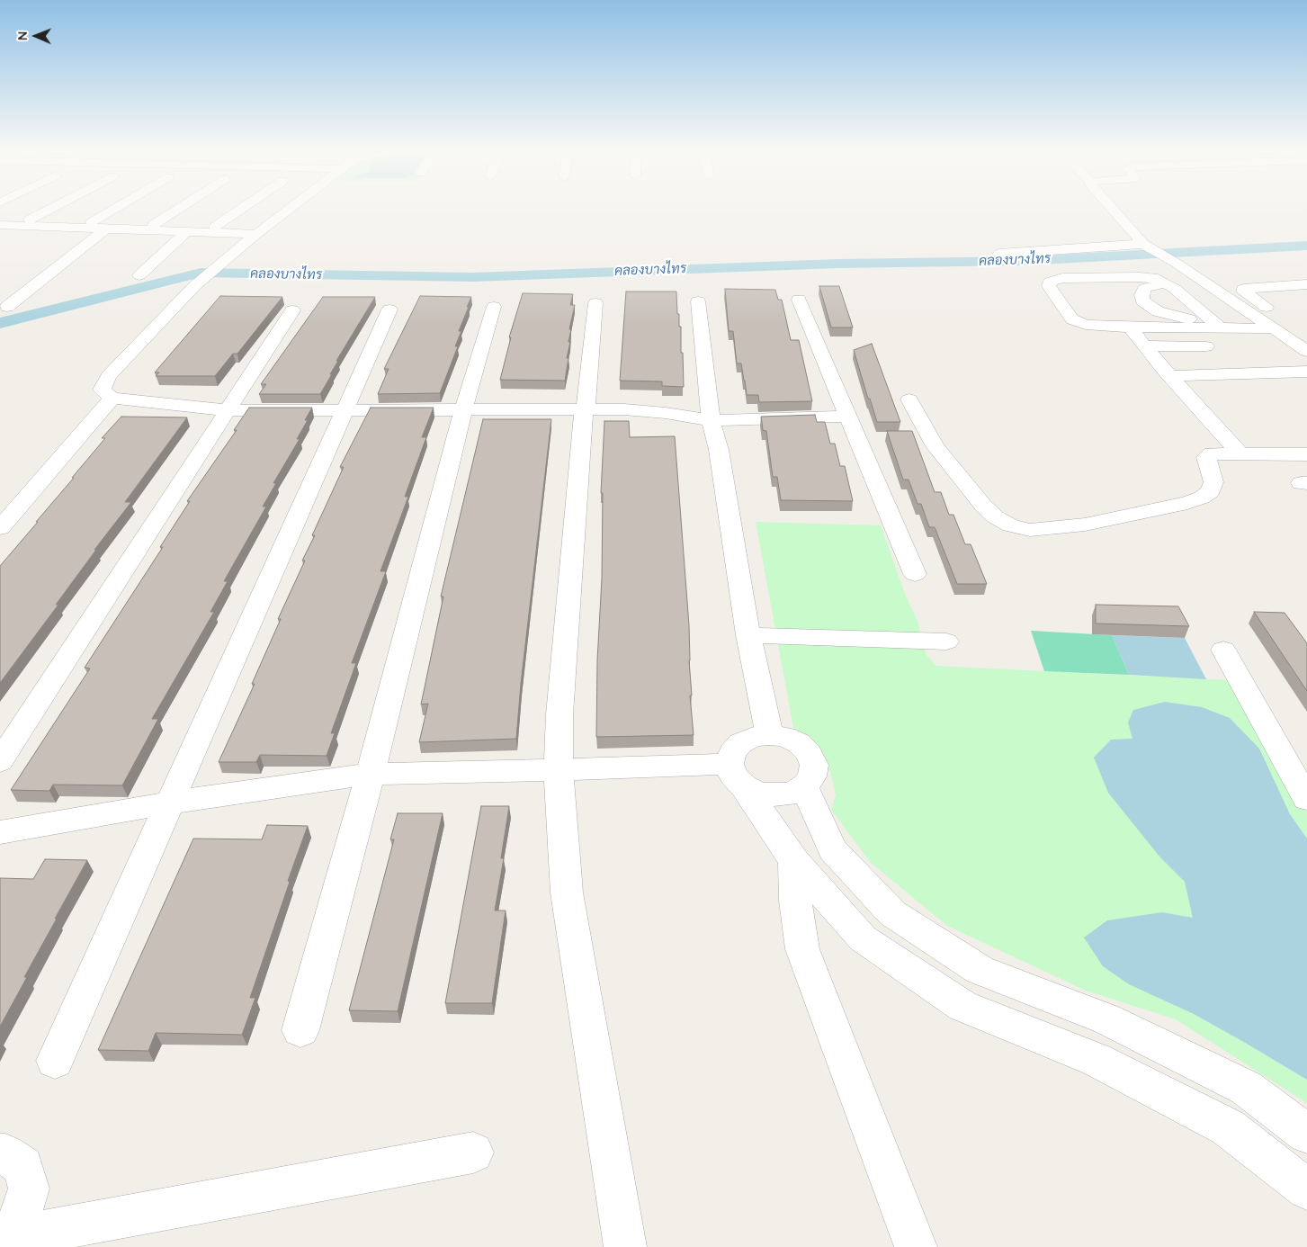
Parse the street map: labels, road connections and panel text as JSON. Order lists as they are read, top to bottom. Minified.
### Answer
{"water":["คลองบางไทร"],"north":"left"}
